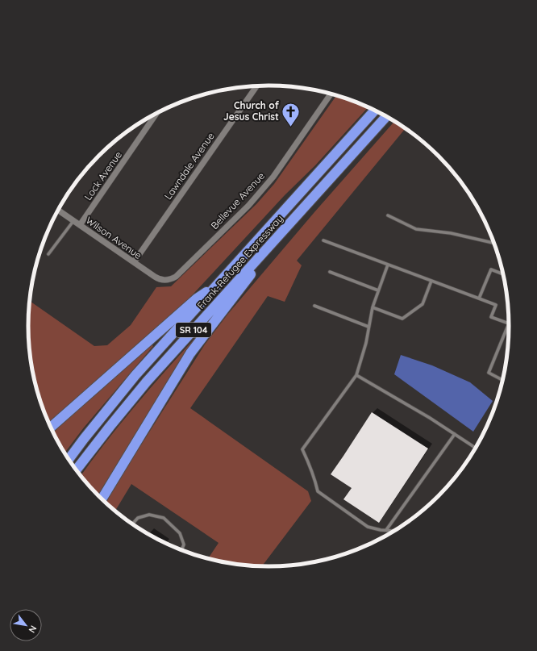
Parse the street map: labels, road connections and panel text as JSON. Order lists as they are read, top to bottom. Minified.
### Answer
{"streets":{"highway":["Frank-Refugee Expressway","SR 104"],"street":["Lawndale Avenue","Lock Avenue","Bellevue Avenue","Wilson Avenue"]},"crossings":[["Lawndale Avenue","Wilson Avenue"],["Lock Avenue","Wilson Avenue"],["Bellevue Avenue","Wilson Avenue"]],"places":{"church":["Church of Jesus Christ"]},"north":"bottom right"}
